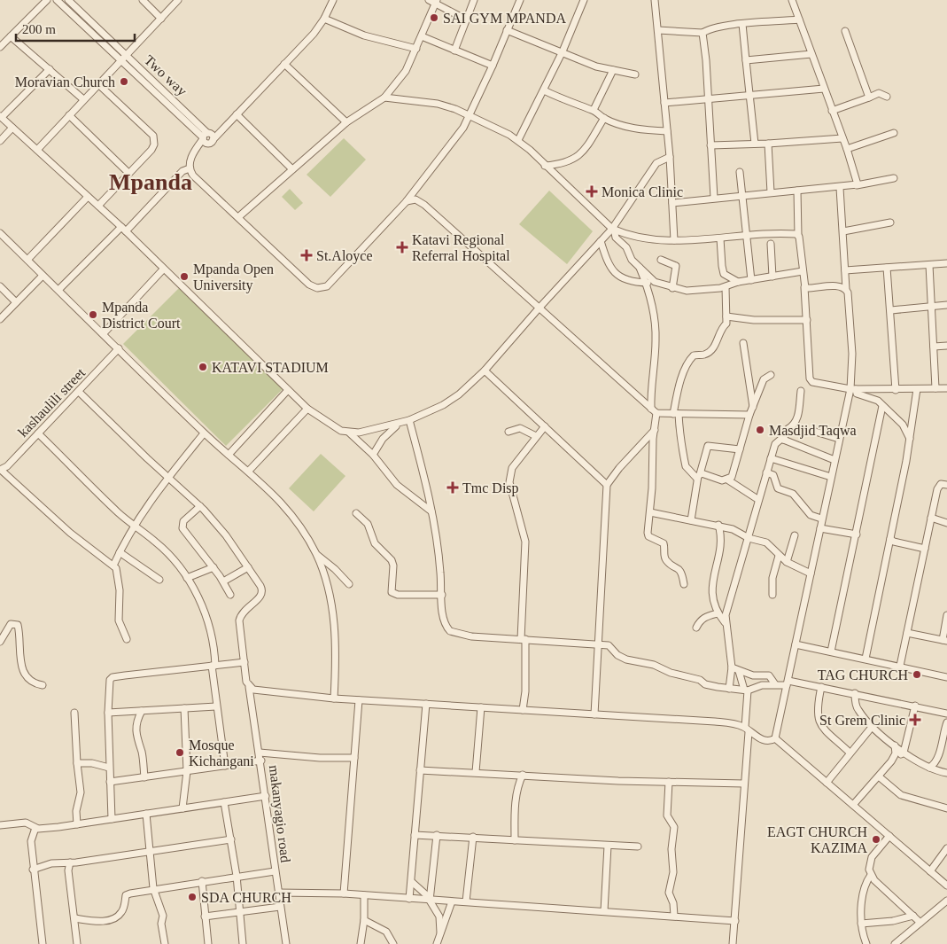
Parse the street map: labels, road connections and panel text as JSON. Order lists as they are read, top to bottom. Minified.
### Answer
{"streets":{"street":["Two way","kashaulili street","makanyagio road"]},"districts":["Mpanda"],"places":{"other":["SAI GYM MPANDA","Moravian Church","Mpanda Open University","Mpanda District Court","KATAVI STADIUM","Masdjid Taqwa","TAG CHURCH","Mosque Kichangani","EAGT CHURCH KAZIMA","SDA CHURCH"],"health":["Monica Clinic","Katavi Regional Referral Hospital","St.Aloyce","Tmc Disp","St Grem Clinic"]},"scale_bar":"200 m"}
